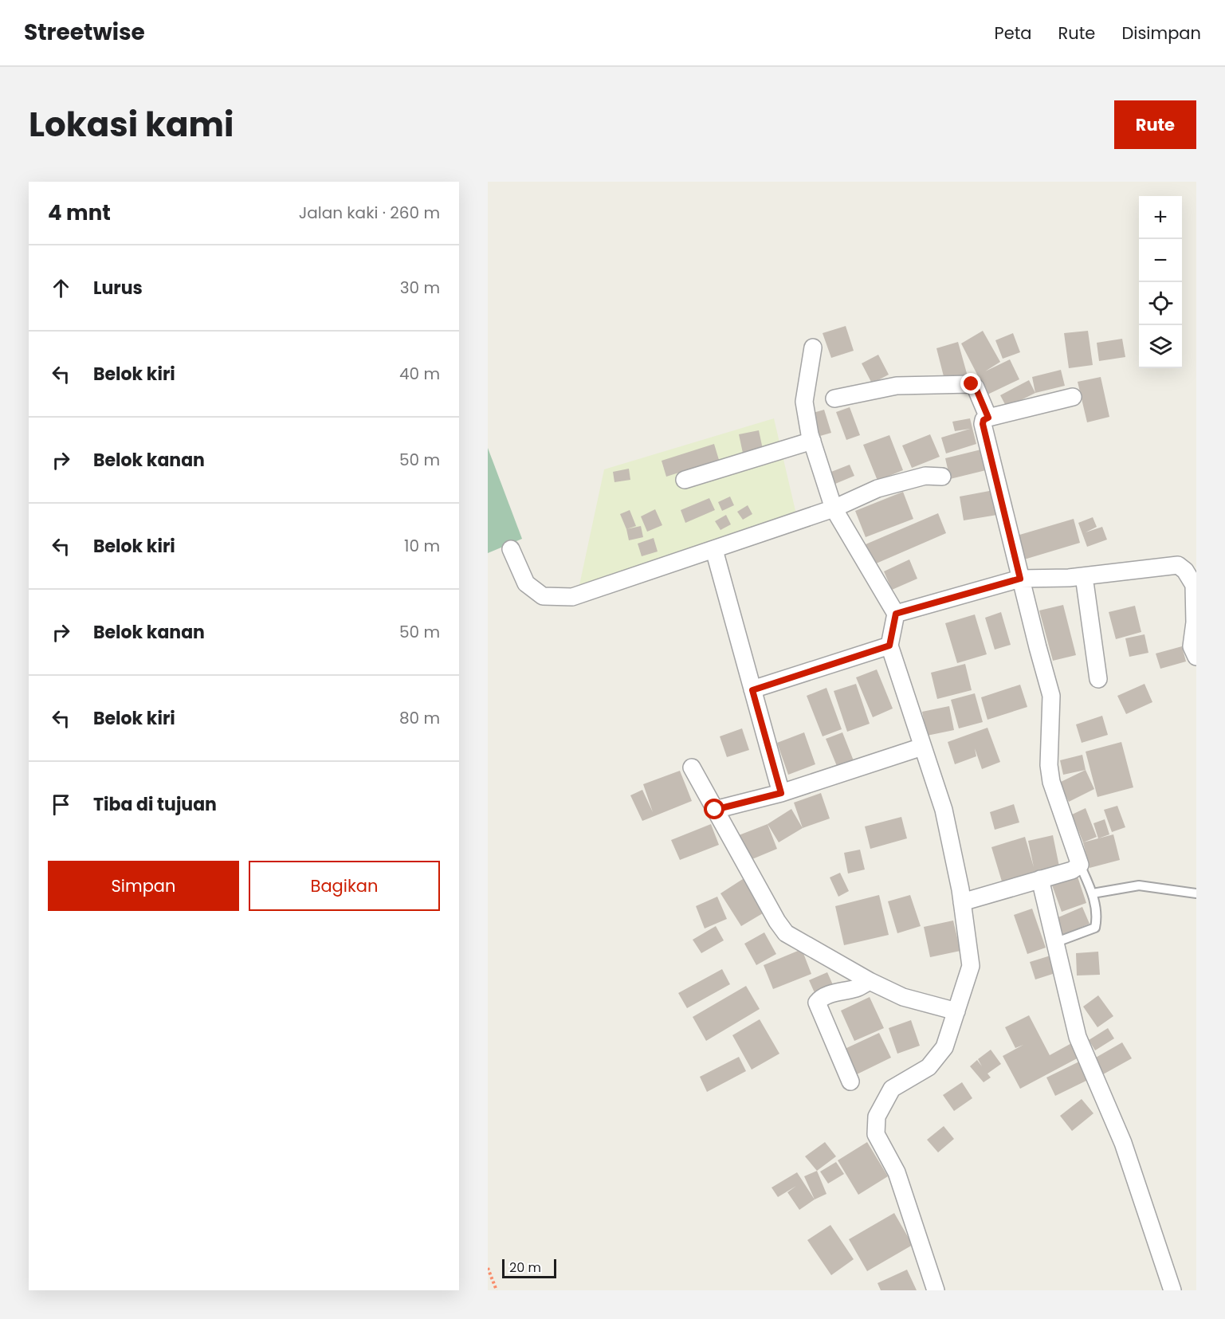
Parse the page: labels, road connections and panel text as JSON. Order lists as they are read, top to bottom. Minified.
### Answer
{"scale_bar":"20 m","page":{"header":"Streetwise","nav":["Peta","Rute","Disimpan"],"title":"Lokasi kami","buttons":["Rute",["Simpan","Bagikan"]],"heading":["4 mnt","Jalan kaki · 260 m"],"map_buttons":["+","−"],"list":[["Lurus","30 m"],["Belok kiri","40 m"],["Belok kanan","50 m"],["Belok kiri","10 m"],["Belok kanan","50 m"],["Belok kiri","80 m"],"Tiba di tujuan"],"scale":"20 m"}}
